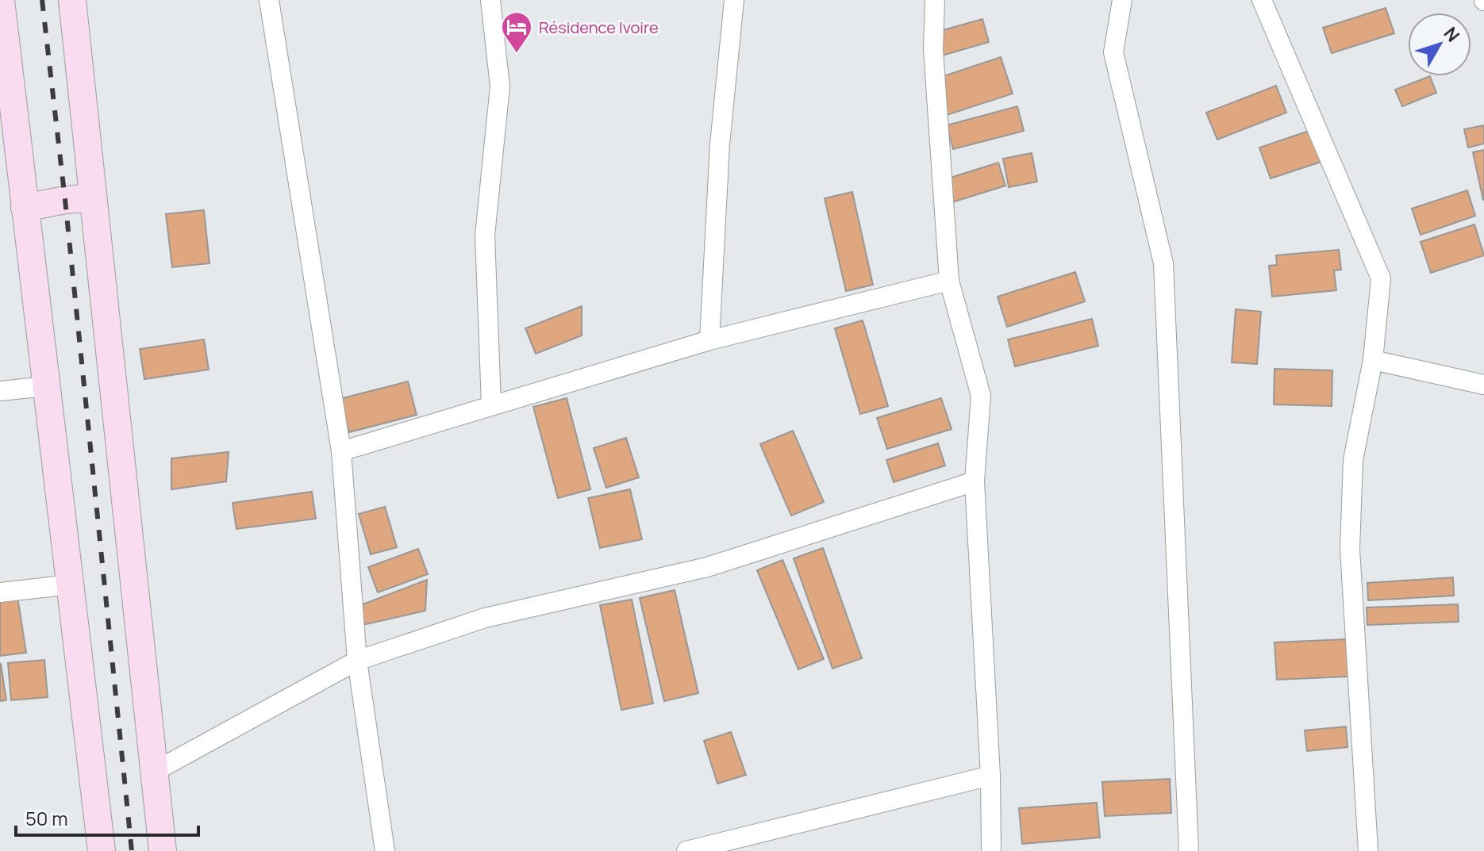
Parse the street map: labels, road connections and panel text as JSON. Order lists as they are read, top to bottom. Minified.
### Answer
{"places":{"hotel":["Résidence Ivoire"]},"scale_bar":"50 m","north":"top right"}
